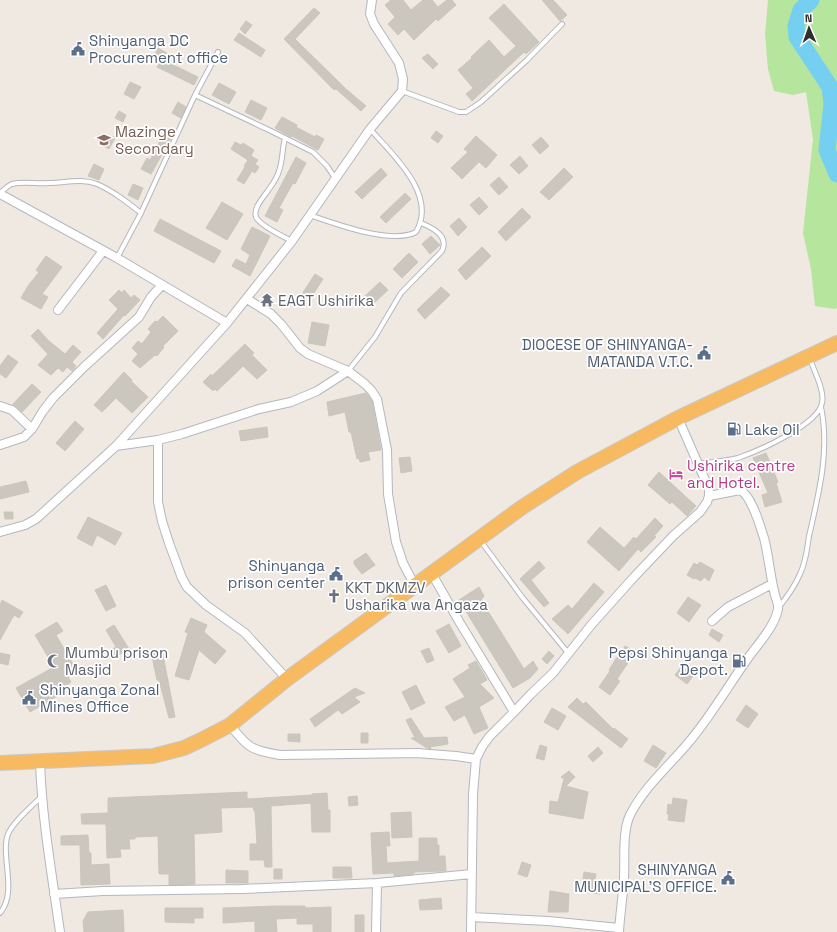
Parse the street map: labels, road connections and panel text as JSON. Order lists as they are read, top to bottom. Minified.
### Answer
{"places":{"public building":["Shinyanga DC Procurement office","DIOCESE OF SHINYANGA- MATANDA V.T.C.","Shinyanga prison center","Shinyanga Zonal Mines Office","SHINYANGA MUNICIPAL'S OFFICE."],"school or university":["Mazinge Secondary"],"temple":["EAGT Ushirika"],"fuel station":["Lake Oil","Pepsi Shinyanga Depot."],"hotel":["Ushirika centre and Hotel."],"church":["KKT DKMZV Usharika wa Angaza"],"mosque":["Mumbu prison Masjid"]},"north":"top"}
